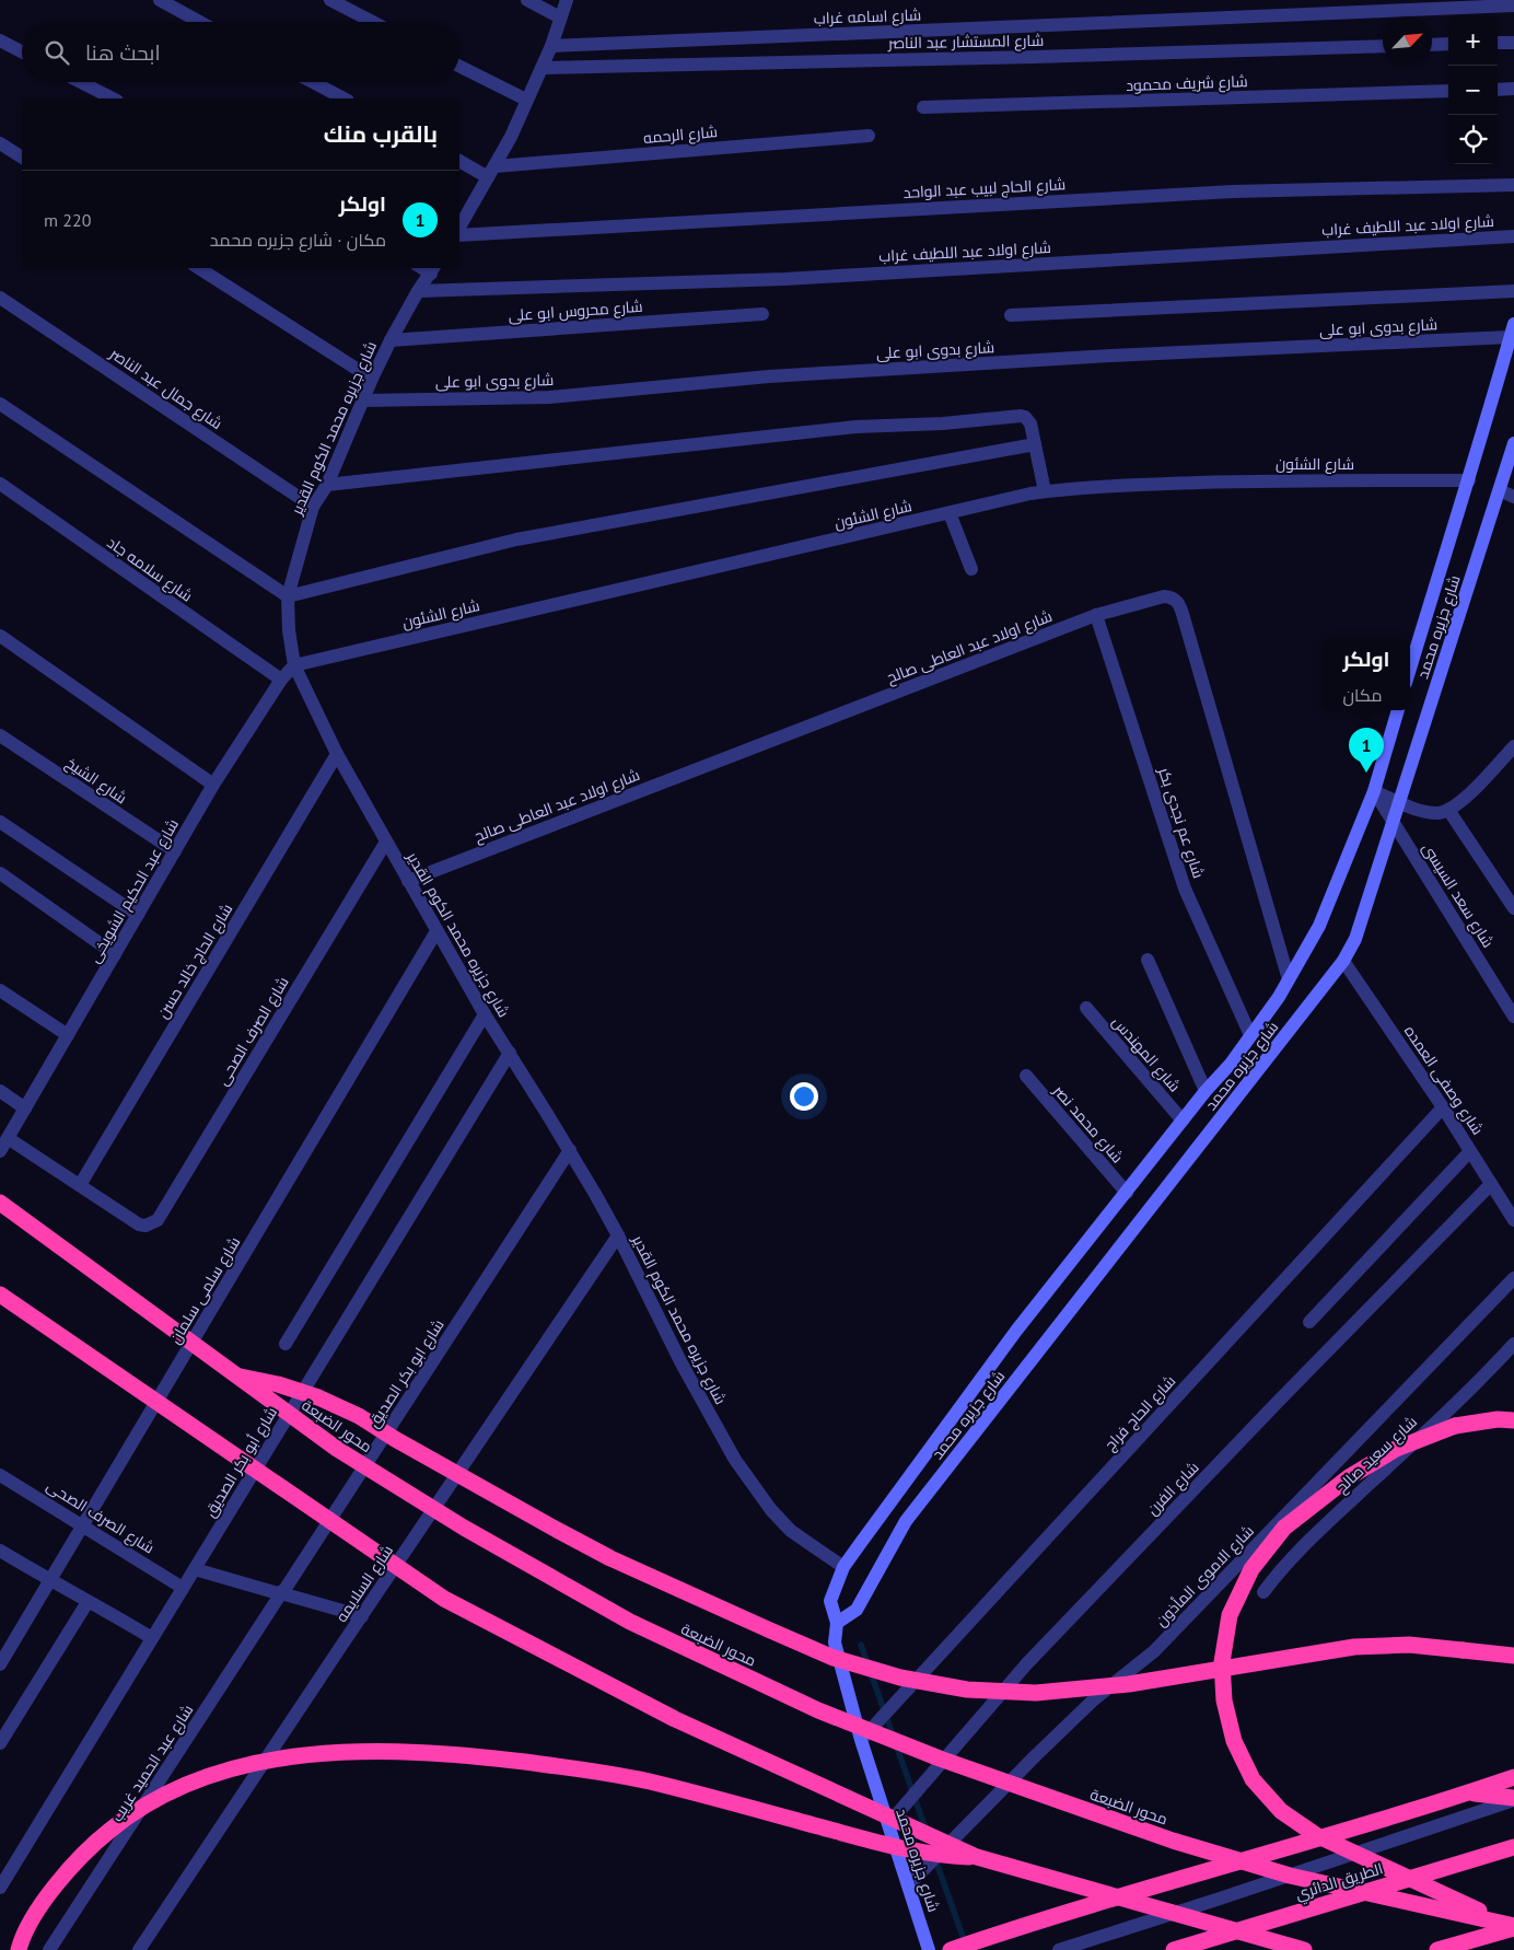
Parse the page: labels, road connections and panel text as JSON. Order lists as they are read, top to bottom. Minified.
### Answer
{"streets":{"highway":["محور الضبعة","الطريق الدائري"],"main road":["شارع جزيره محمد"],"street":["شارع اسامه غراب","شارع المستشار عبد الناصر","شارع شريف محمود","شارع الرحمه","شارع الحاج لبيب عبد الواحد","شارع اولاد عبد اللطيف غراب","شارع محروس ابو على","شارع بدوى ابو على","شارع جمال عبد الناصر","شارع جزيره محمد الكوم القدير","شارع الشئون","شارع سلامه جاد","شارع اولاد عبد العاطى صالح","شارع الشيخ","شارع عم نجدى بكر","شارع عبد الحكيم الشويخى","شارع سعد السيسى","شارع الحاج خالد حسن","شارع الصرف الصحى","شارع المهندس","شارع وصفى العمده","شارع محمد نصر","شارع سلمى سلمان","شارع ابو بكر الصديق","شارع الحاج فراج","شارع سعيد صالح","شارع أبو بكر الصديق","شارع الفرن","شارع الاموى المأذون","شارع السلايمه","شارع عبد الحميد غريب"]},"crossings":[["شارع اولاد عبد اللطيف غراب","شارع جزيره محمد الكوم القدير"],["شارع محروس ابو على","شارع جزيره محمد الكوم القدير"],["شارع بدوى ابو على","شارع جزيره محمد الكوم القدير"],["شارع بدوى ابو على","شارع جزيره محمد"],["شارع جمال عبد الناصر","شارع جزيره محمد الكوم القدير"],["شارع جزيره محمد الكوم القدير","شارع الشئون"],["شارع جزيره محمد الكوم القدير","شارع جزيره محمد"],["شارع جزيره محمد الكوم القدير","شارع اولاد عبد العاطى صالح"],["شارع جزيره محمد الكوم القدير","شارع عبد الحكيم الشويخى"],["شارع جزيره محمد الكوم القدير","شارع الحاج خالد حسن"],["شارع جزيره محمد الكوم القدير","شارع الصرف الصحى"],["شارع جزيره محمد الكوم القدير","شارع سلمى سلمان"],["شارع جزيره محمد الكوم القدير","شارع ابو بكر الصديق"],["شارع جزيره محمد الكوم القدير","شارع أبو بكر الصديق"],["شارع جزيره محمد الكوم القدير","شارع السلايمه"],["شارع الشئون","شارع جزيره محمد"],["شارع الشئون","شارع عبد الحكيم الشويخى"],["شارع سلامه جاد","شارع عبد الحكيم الشويخى"],["شارع جزيره محمد","شارع اولاد عبد العاطى صالح"],["شارع جزيره محمد","شارع عم نجدى بكر"],["شارع جزيره محمد","شارع سعد السيسى"],["شارع جزيره محمد","شارع المهندس"],["شارع جزيره محمد","شارع وصفى العمده"],["شارع جزيره محمد","شارع محمد نصر"],["شارع جزيره محمد","شارع الحاج فراج"],["شارع جزيره محمد","شارع الفرن"],["شارع جزيره محمد","شارع الاموى المأذون"],["شارع اولاد عبد العاطى صالح","شارع عم نجدى بكر"],["شارع الشيخ","شارع عبد الحكيم الشويخى"],["شارع الحاج خالد حسن","شارع الصرف الصحى"],["شارع الصرف الصحى","شارع سلمى سلمان"],["شارع الصرف الصحى","شارع أبو بكر الصديق"],["شارع وصفى العمده","شارع الحاج فراج"],["شارع وصفى العمده","شارع الفرن"],["شارع ابو بكر الصديق","شارع عبد الحميد غريب"]],"north":"top right","page":{"map_buttons":["+","−"],"search":"ابحث هنا","heading":"بالقرب منك","list":[{"mark":"1","name":"اولكر","note":"مكان · شارع جزيره محمد","value":"220 m"}],"popup":["اولكر","مكان"],"pins":"1"}}
